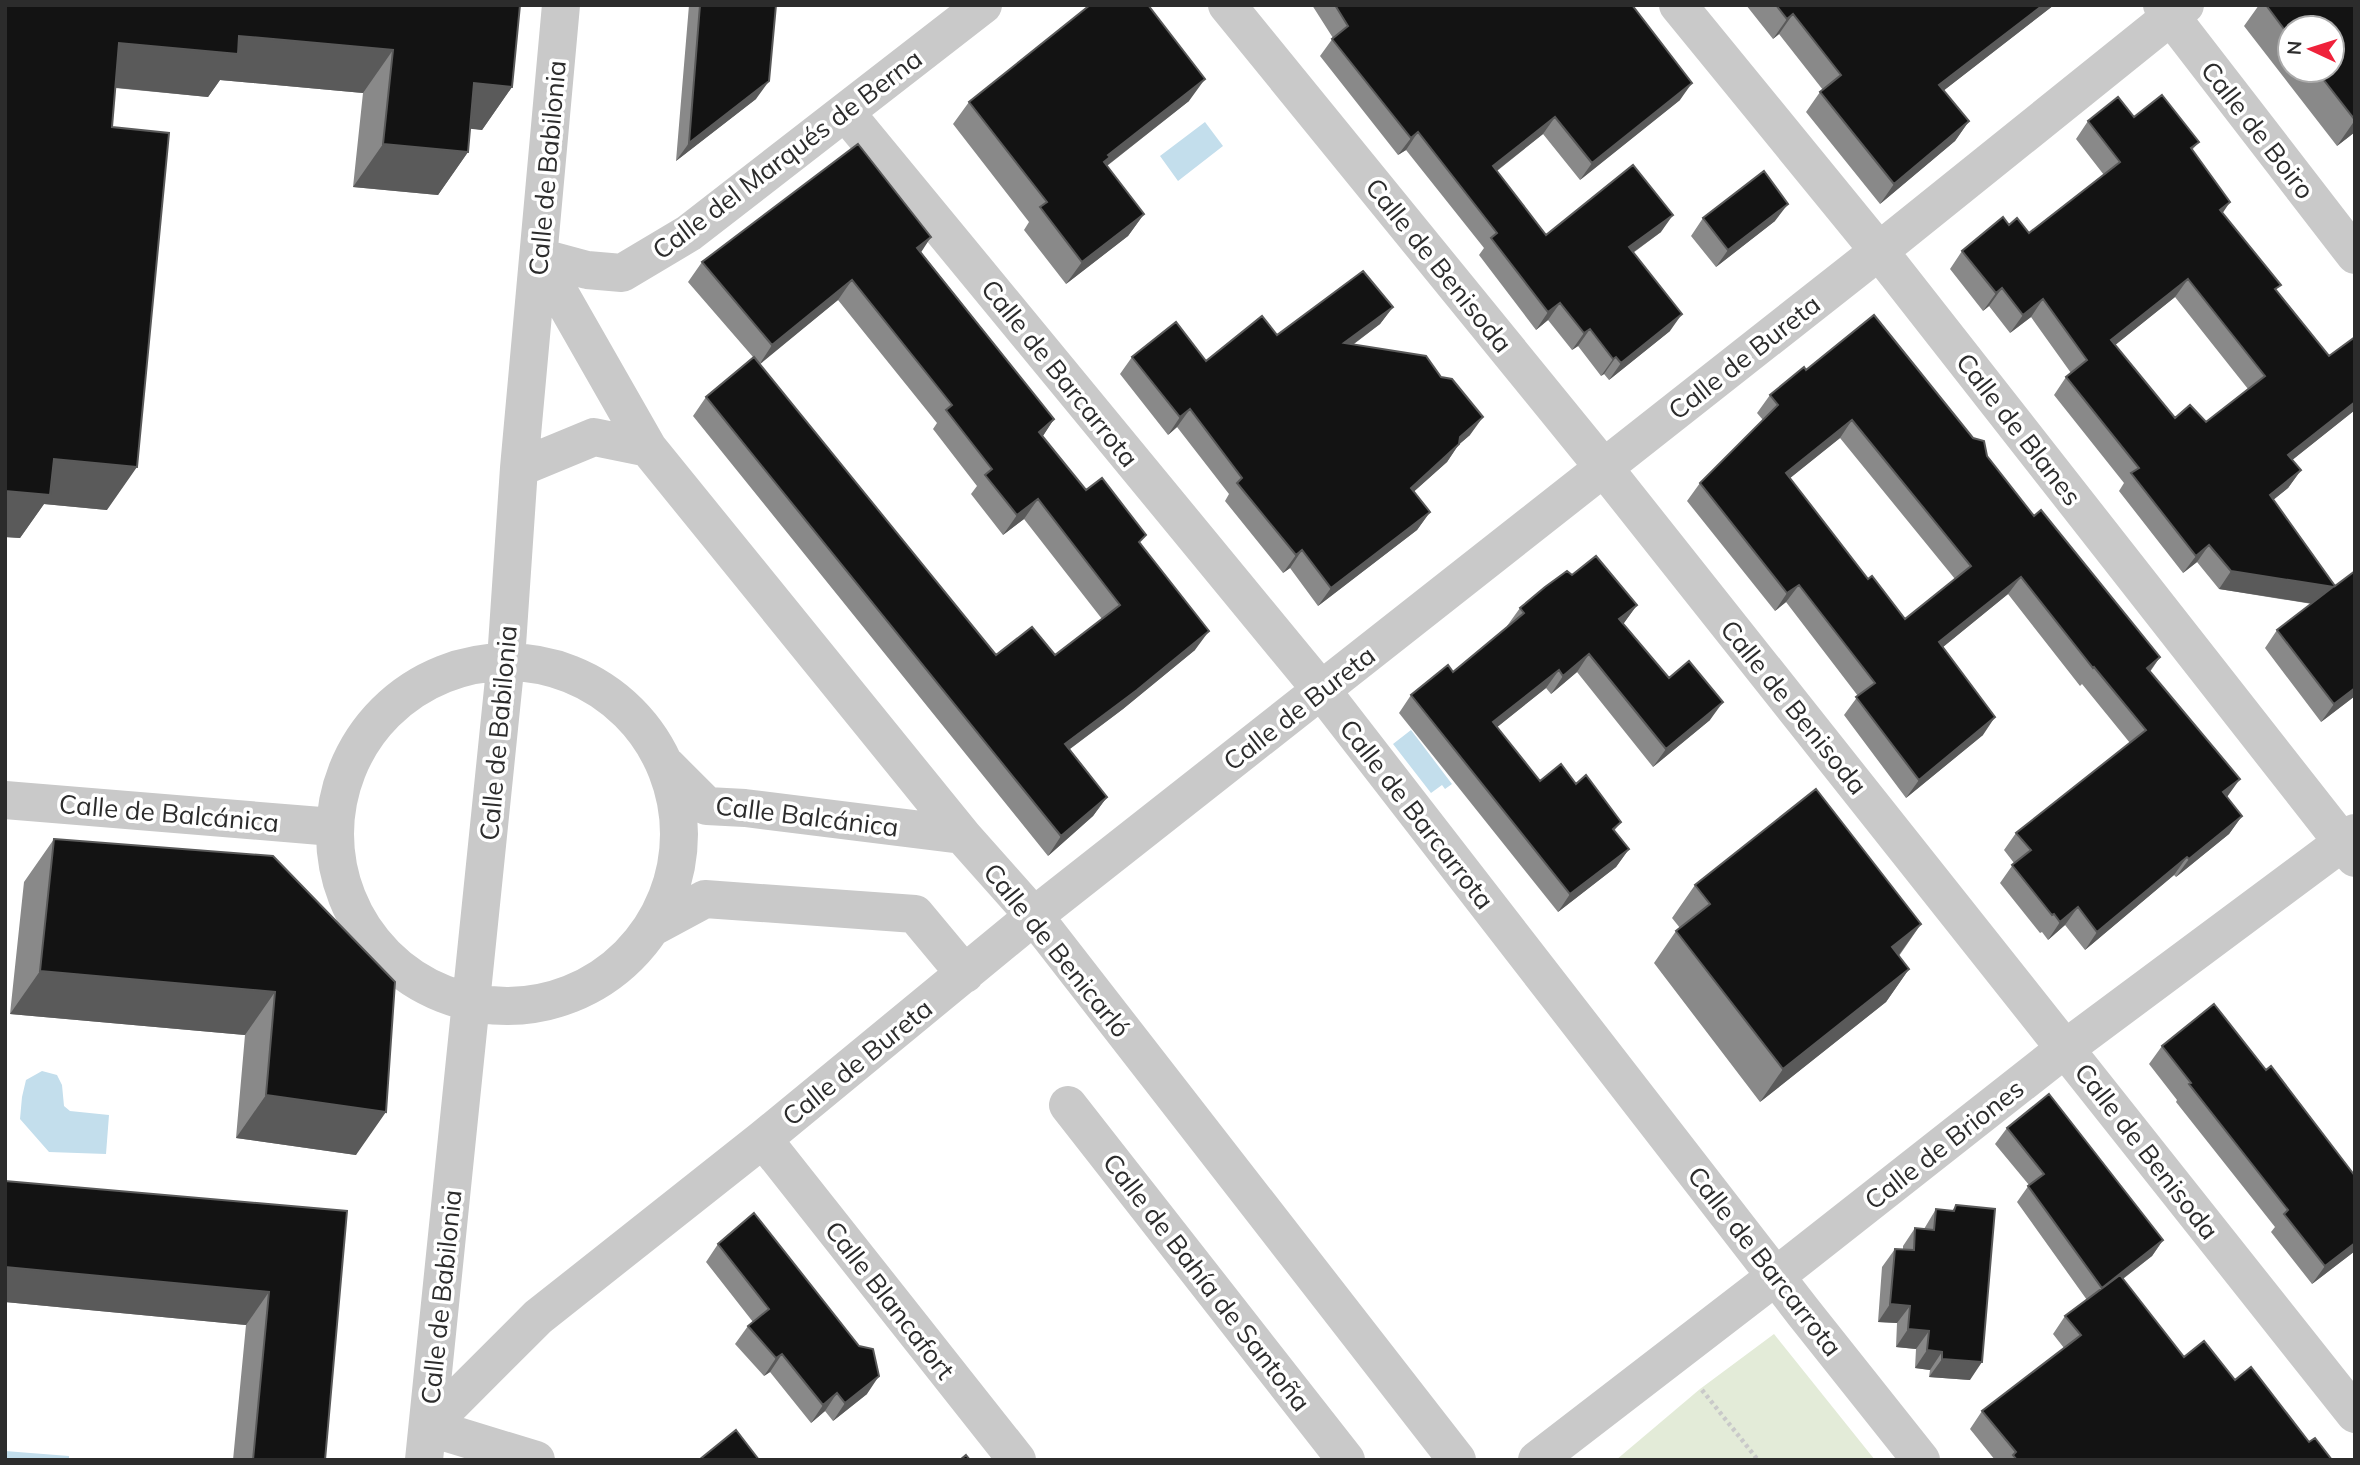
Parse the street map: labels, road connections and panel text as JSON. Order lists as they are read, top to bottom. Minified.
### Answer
{"streets":{"street":["Calle de Boiro","Calle del Marqués de Berna","Calle de Babilonia","Calle de Benisoda","Calle de Bureta","Calle de Barcarrota","Calle de Blanes","Calle de Balcánica","Calle Balcánica","Calle de Benicarló","Calle de Briones","Calle de Bahía de Santoña","Calle Blancafort"]},"crossings":[["Calle de Boiro","Calle de Bureta"],["Calle del Marqués de Berna","Calle de Babilonia"],["Calle del Marqués de Berna","Calle de Barcarrota"],["Calle del Marqués de Berna","Calle de Benicarló"],["Calle de Babilonia","Calle de Bureta"],["Calle de Babilonia","Calle de Benicarló"],["Calle de Benisoda","Calle de Bureta"],["Calle de Benisoda","Calle de Briones"],["Calle de Bureta","Calle de Barcarrota"],["Calle de Bureta","Calle de Blanes"],["Calle de Bureta","Calle de Benicarló"],["Calle de Bureta","Calle Blancafort"],["Calle de Barcarrota","Calle de Briones"],["Calle de Blanes","Calle de Briones"],["Calle Balcánica","Calle de Benicarló"]],"north":"left"}
